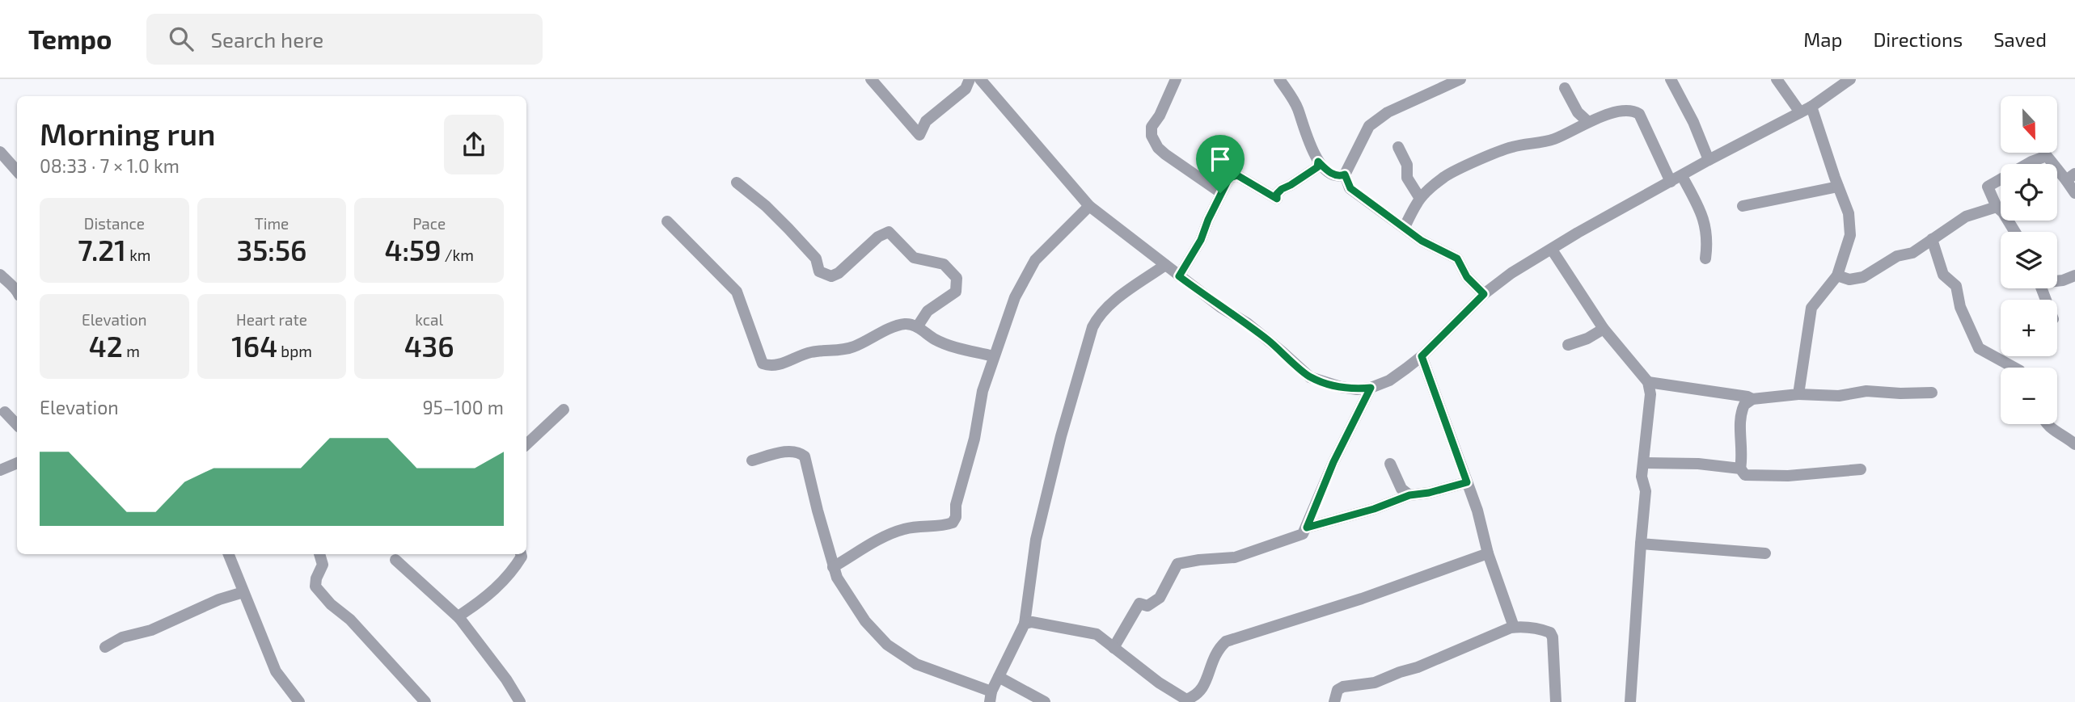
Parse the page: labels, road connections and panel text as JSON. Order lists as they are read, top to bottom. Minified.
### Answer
{"north":"bottom","page":{"header":"Tempo","search":"Search here","nav":["Map","Directions","Saved"],"map_buttons":["+","−"],"heading":["Morning run","08:33 · 7 × 1.0 km"],"stats":[["Distance","7.21 km"],["Time","35:56"],["Pace","4:59 /km"],["Elevation","42 m"],["Heart rate","164 bpm"],["kcal","436"]],"chart":["Elevation","95–100 m"]}}
